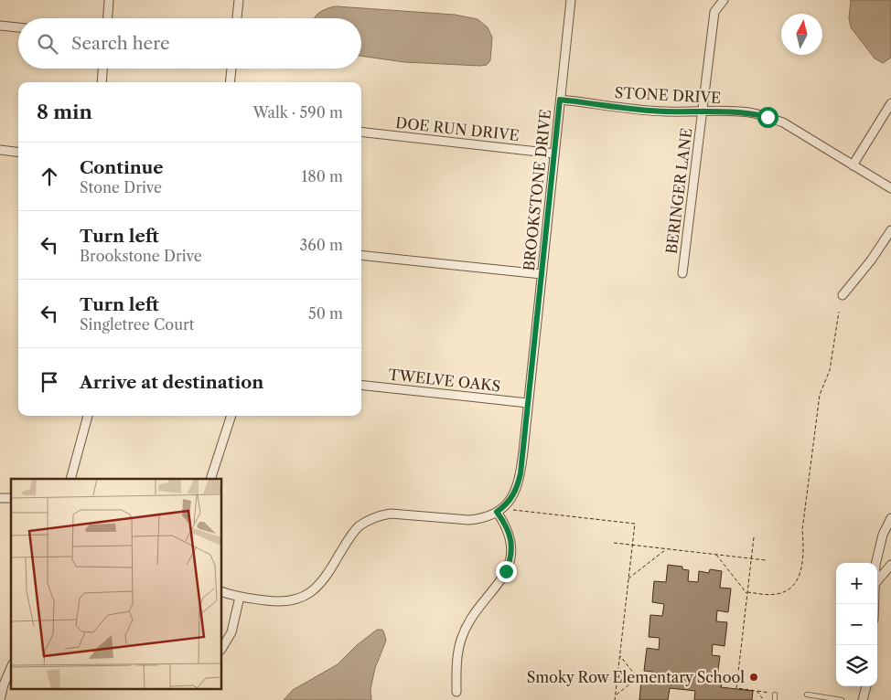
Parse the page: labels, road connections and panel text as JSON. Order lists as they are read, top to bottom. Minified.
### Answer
{"streets":{"street":["STONE DRIVE","DOE RUN DRIVE","BROOKSTONE DRIVE","BERINGER LANE","TWELVE OAKS"]},"crossings":[["STONE DRIVE","BROOKSTONE DRIVE"],["STONE DRIVE","BERINGER LANE"],["DOE RUN DRIVE","BROOKSTONE DRIVE"],["BROOKSTONE DRIVE","TWELVE OAKS"]],"places":["Smoky Row Elementary School"],"north":"top","page":{"search":"Search here","heading":["8 min","Walk · 590 m"],"list":[["Continue","Stone Drive","180 m"],["Turn left","Brookstone Drive","360 m"],["Turn left","Singletree Court","50 m"],"Arrive at destination"],"map_buttons":["+","−"]}}
